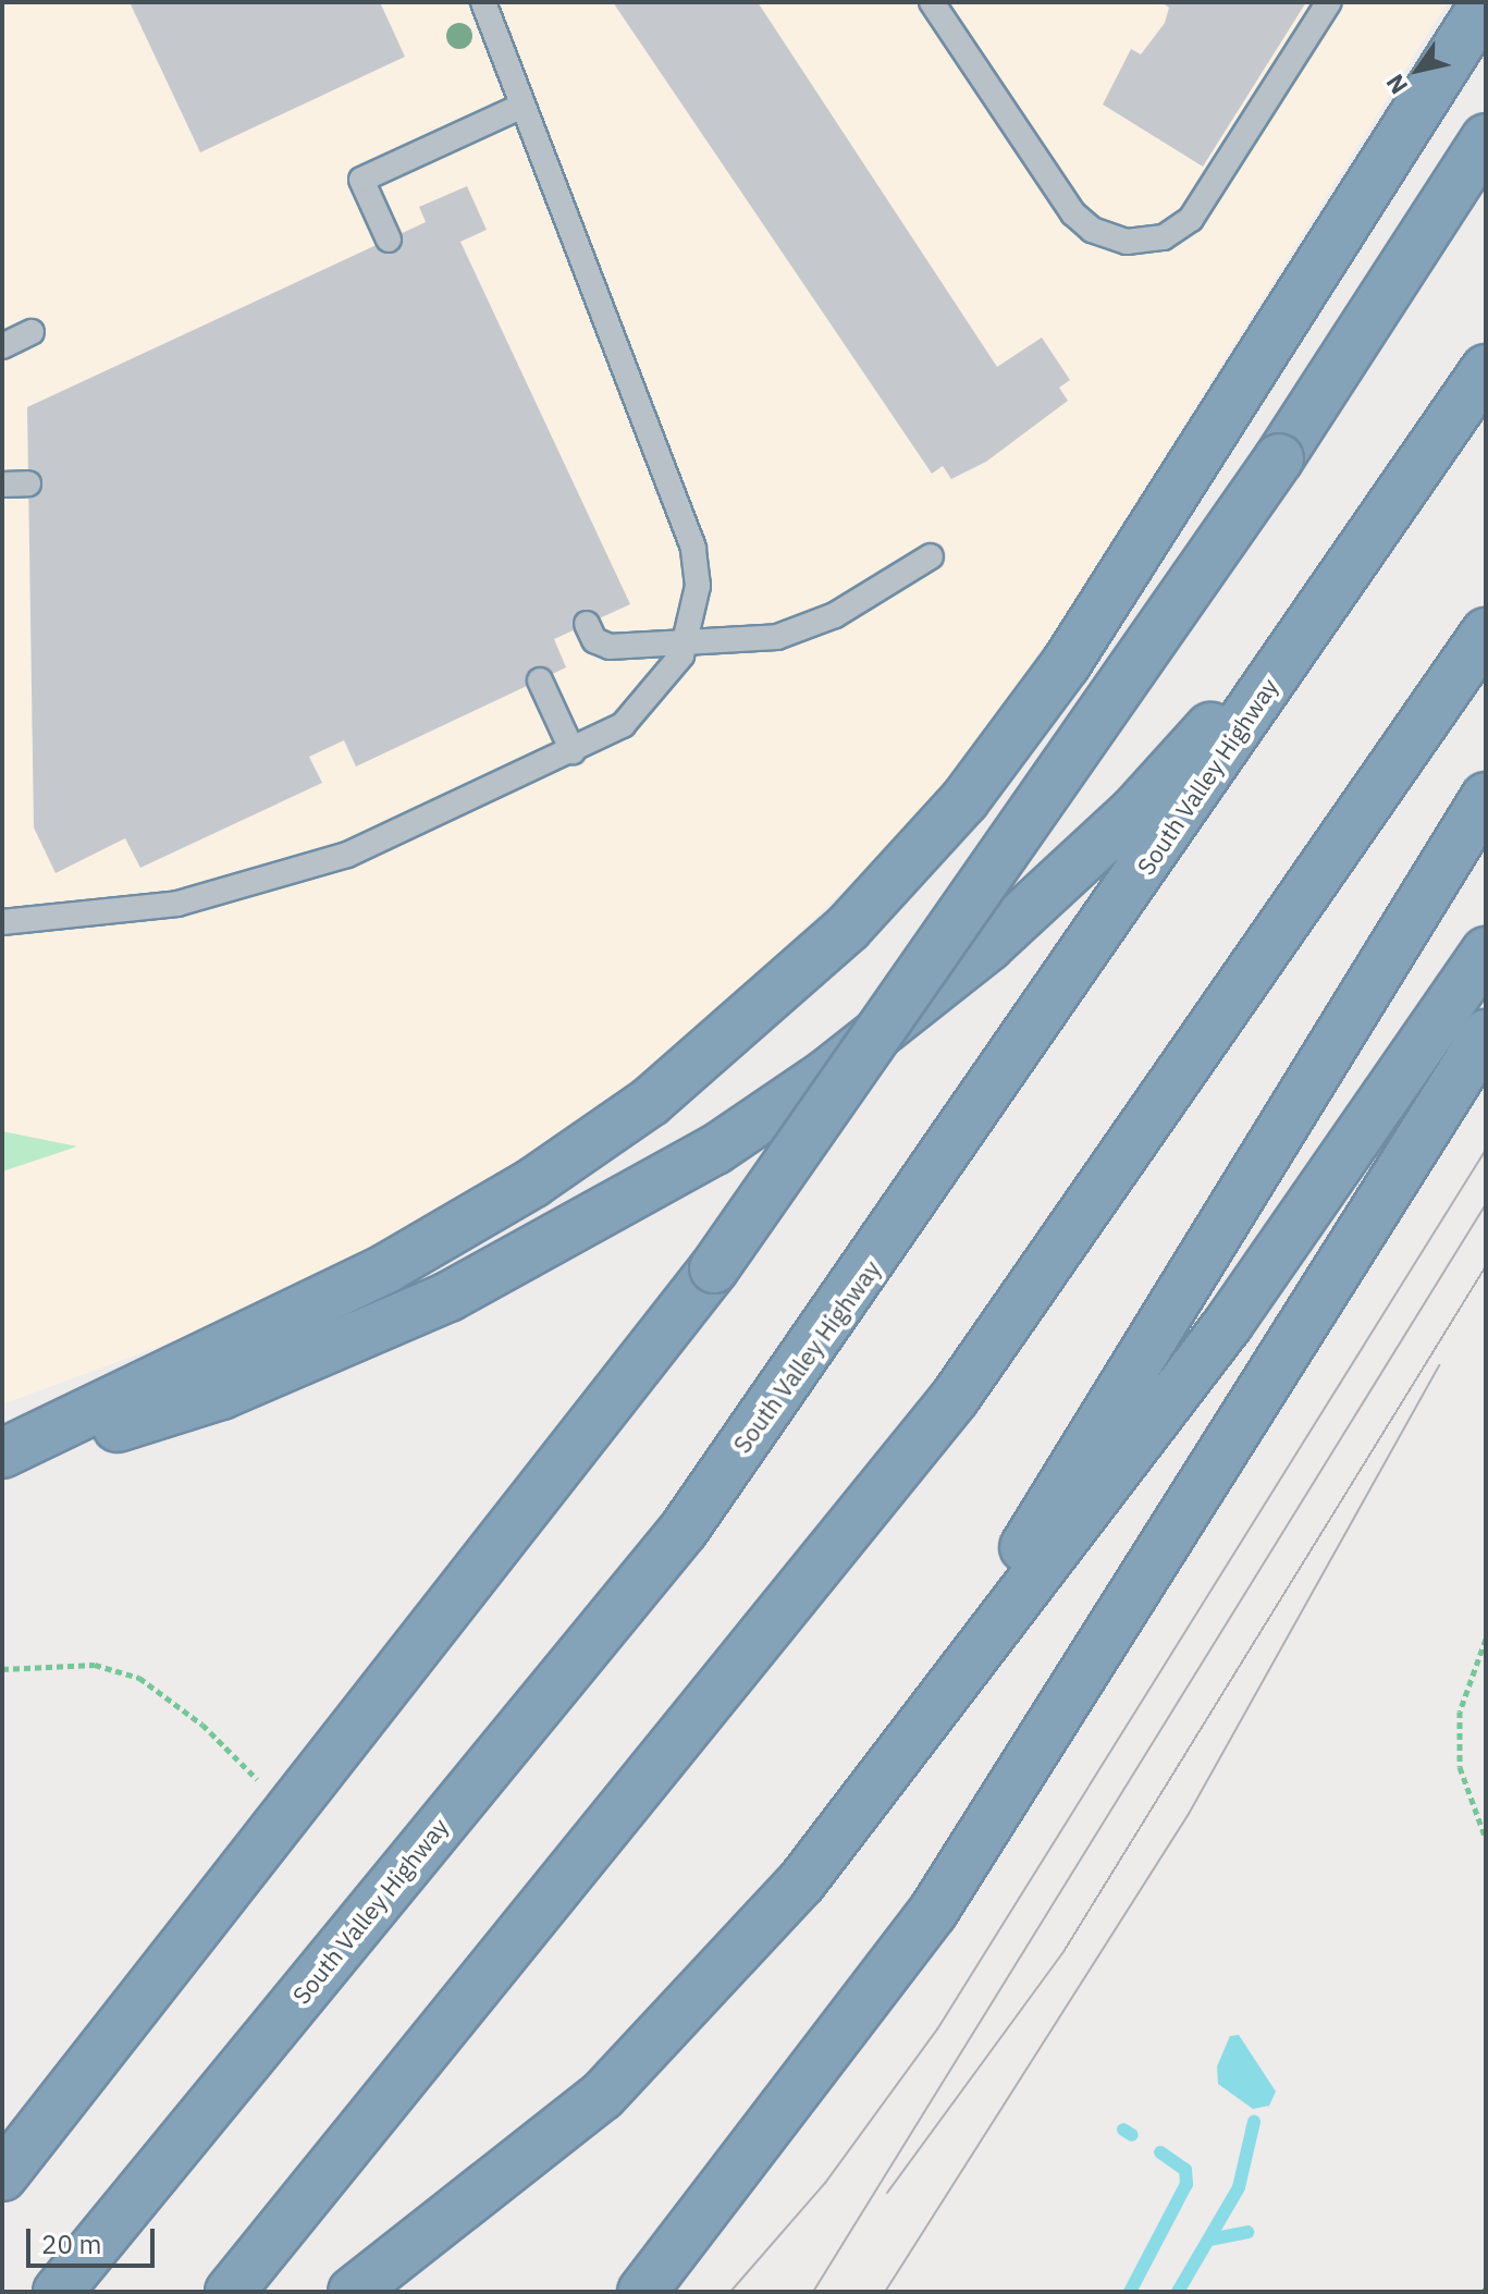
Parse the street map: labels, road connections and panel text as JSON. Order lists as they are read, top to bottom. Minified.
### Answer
{"streets":{"highway":["South Valley Highway"]},"scale_bar":"20 m","north":"bottom left"}
